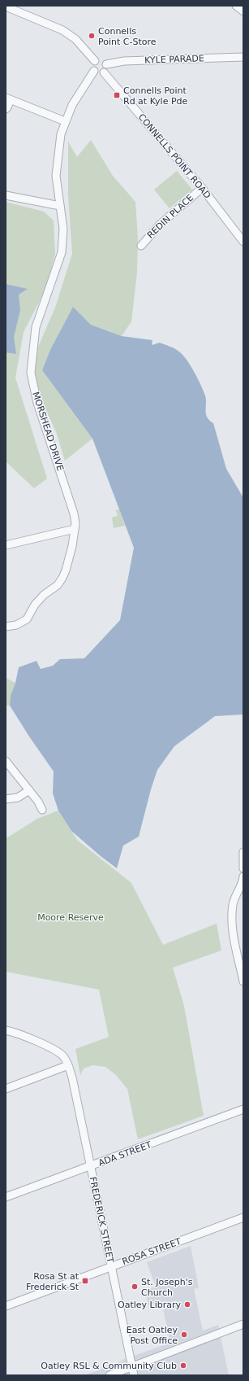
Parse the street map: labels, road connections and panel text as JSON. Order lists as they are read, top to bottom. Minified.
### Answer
{"streets":{"street":["KYLE PARADE","CONNELLS POINT ROAD","REDIN PLACE","MORSHEAD DRIVE","ADA STREET","FREDERICK STREET","ROSA STREET"]},"crossings":[["KYLE PARADE","CONNELLS POINT ROAD"],["CONNELLS POINT ROAD","REDIN PLACE"],["ADA STREET","FREDERICK STREET"],["FREDERICK STREET","ROSA STREET"]],"parks":["Moore Reserve"],"places":{"other":["Connells Point C-Store","St. Joseph's Church","Oatley Library","East Oatley Post Office","Oatley RSL & Community Club"],"transit":["Connells Point Rd at Kyle Pde","Rosa St at Frederick St"]}}
